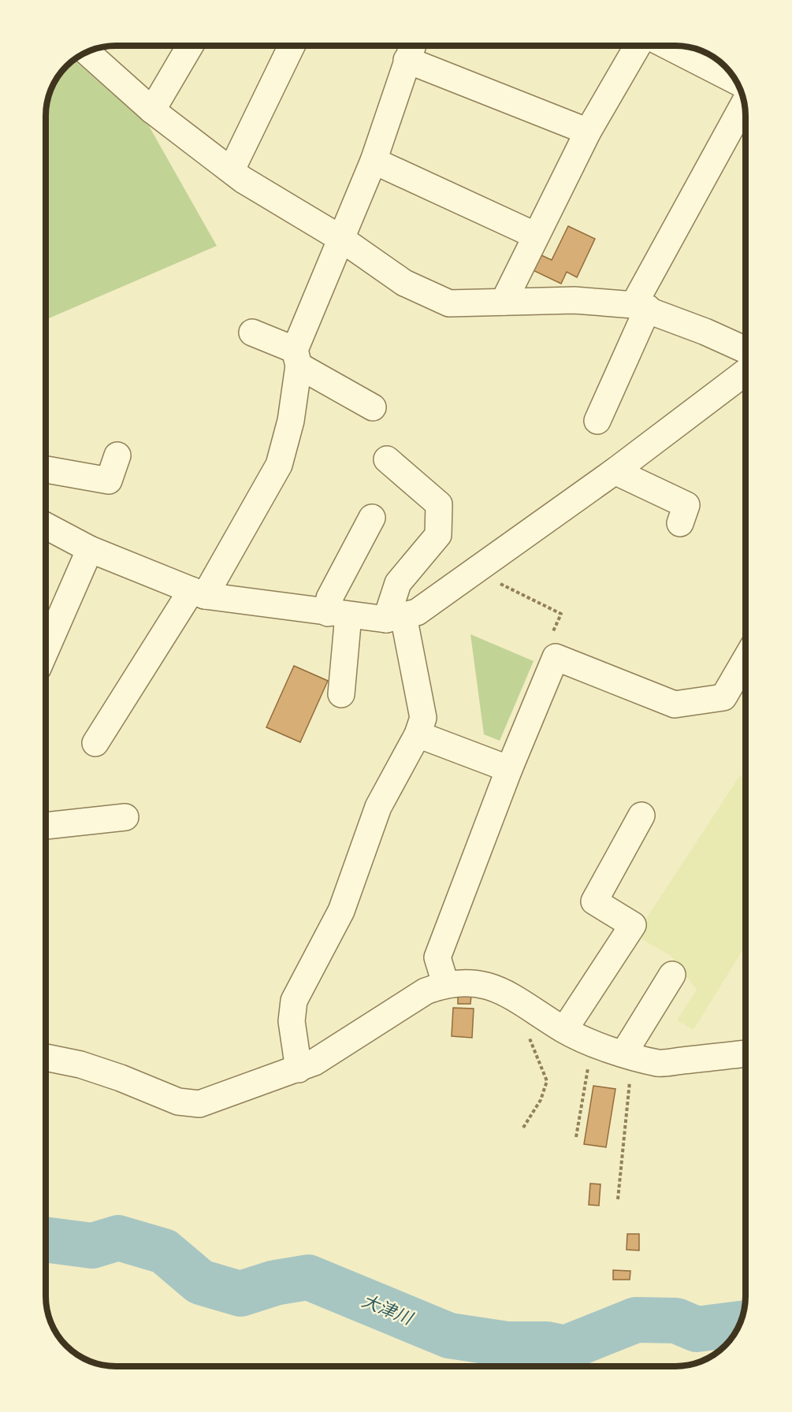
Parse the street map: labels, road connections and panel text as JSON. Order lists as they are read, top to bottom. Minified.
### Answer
{"water":["大津川"]}
